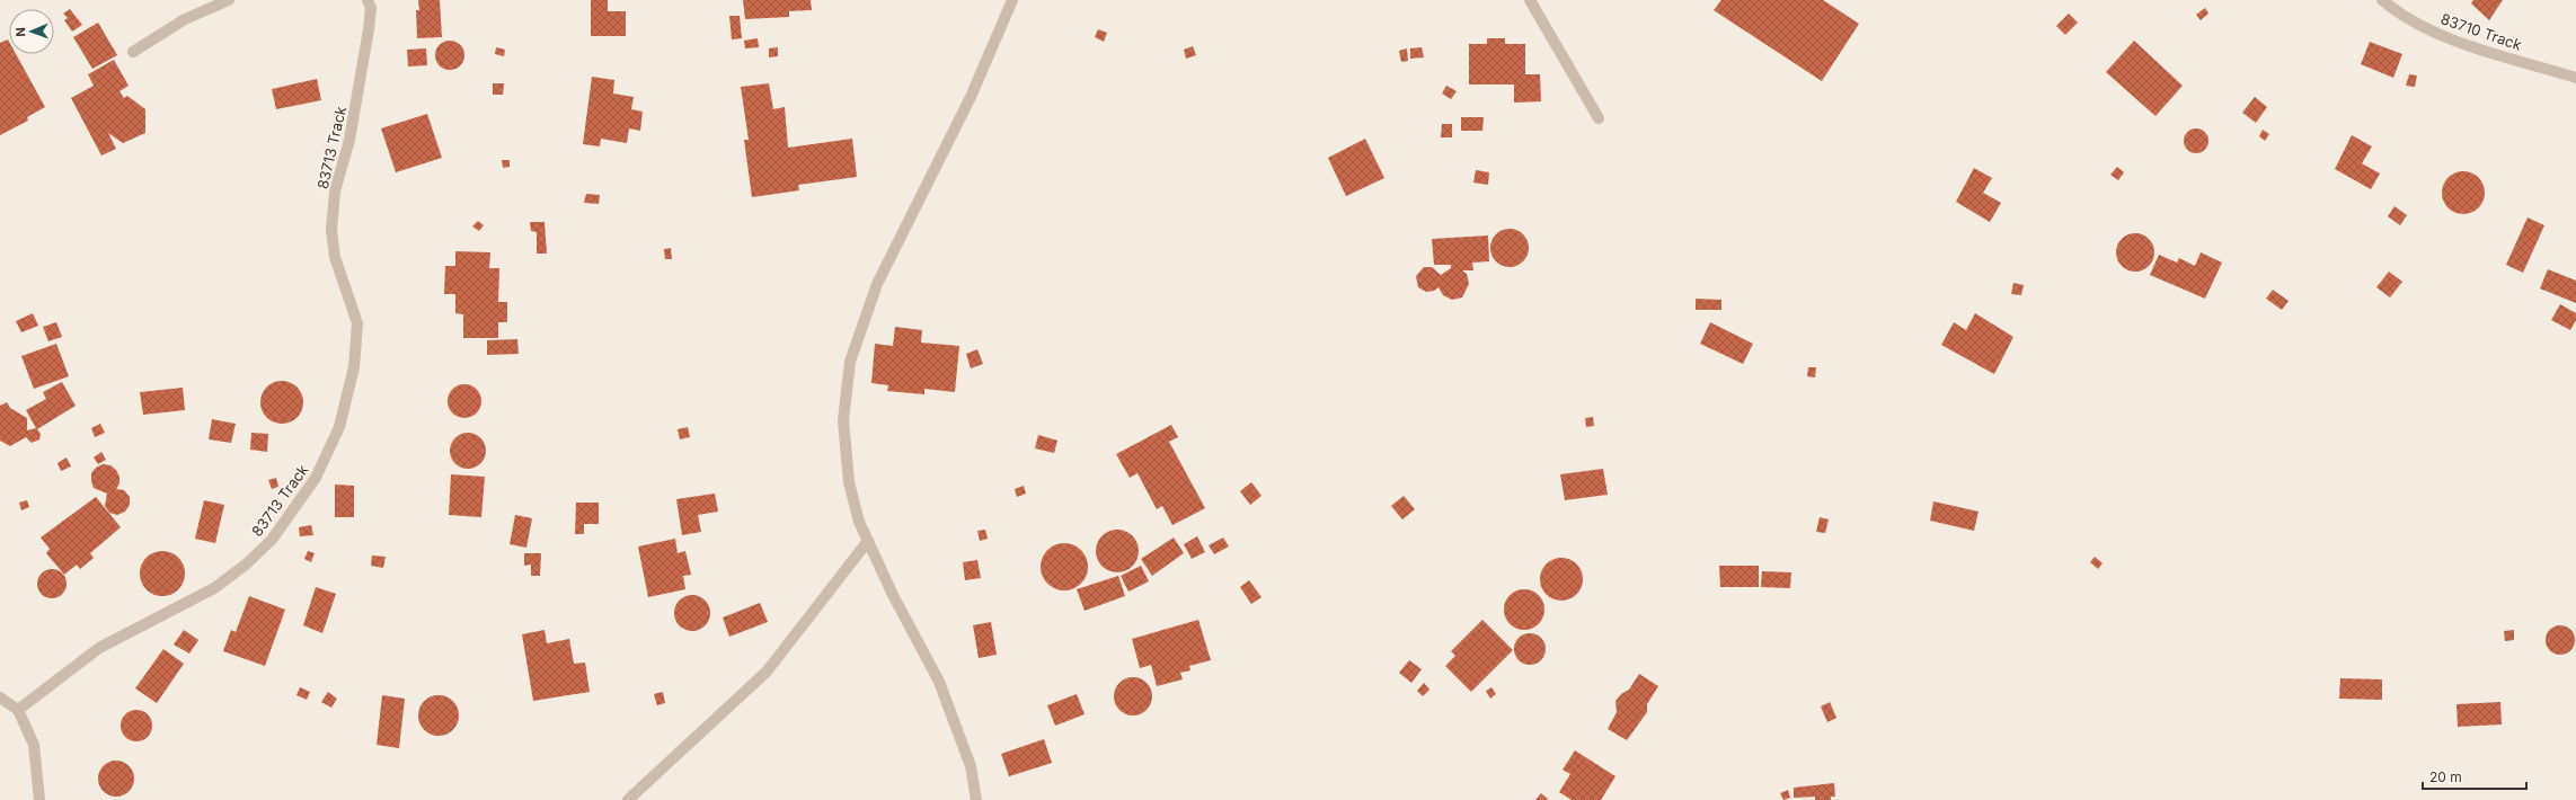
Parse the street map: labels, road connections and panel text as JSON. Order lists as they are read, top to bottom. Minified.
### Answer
{"streets":{"street":["83710 Track","83713 Track"]},"scale_bar":"20 m","north":"left"}
